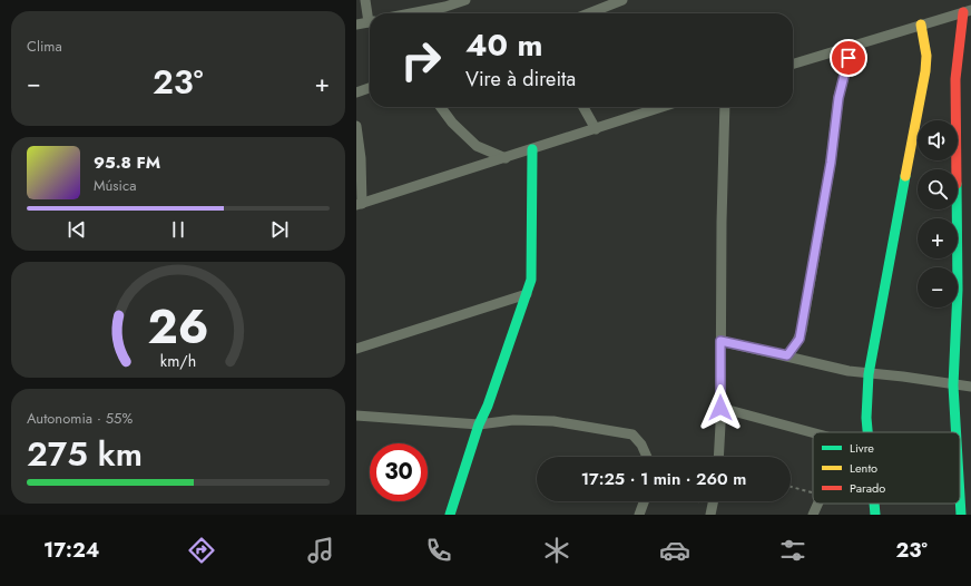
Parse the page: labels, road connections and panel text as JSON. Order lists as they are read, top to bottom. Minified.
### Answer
{"legend":["Livre","Lento","Parado"],"page":{"tile":["Clima",["Autonomia · 55%","275 km"]],"turn":["40 m","Vire à direita"],"heat":["−","23°","+"],"map_buttons":["+","−"],"song":["95.8 FM","Música"],"limit":"30","trip":"17:25 · 1 min · 260 m","tabs":["17:24","23°"],"gauge":["26","km/h"]}}
